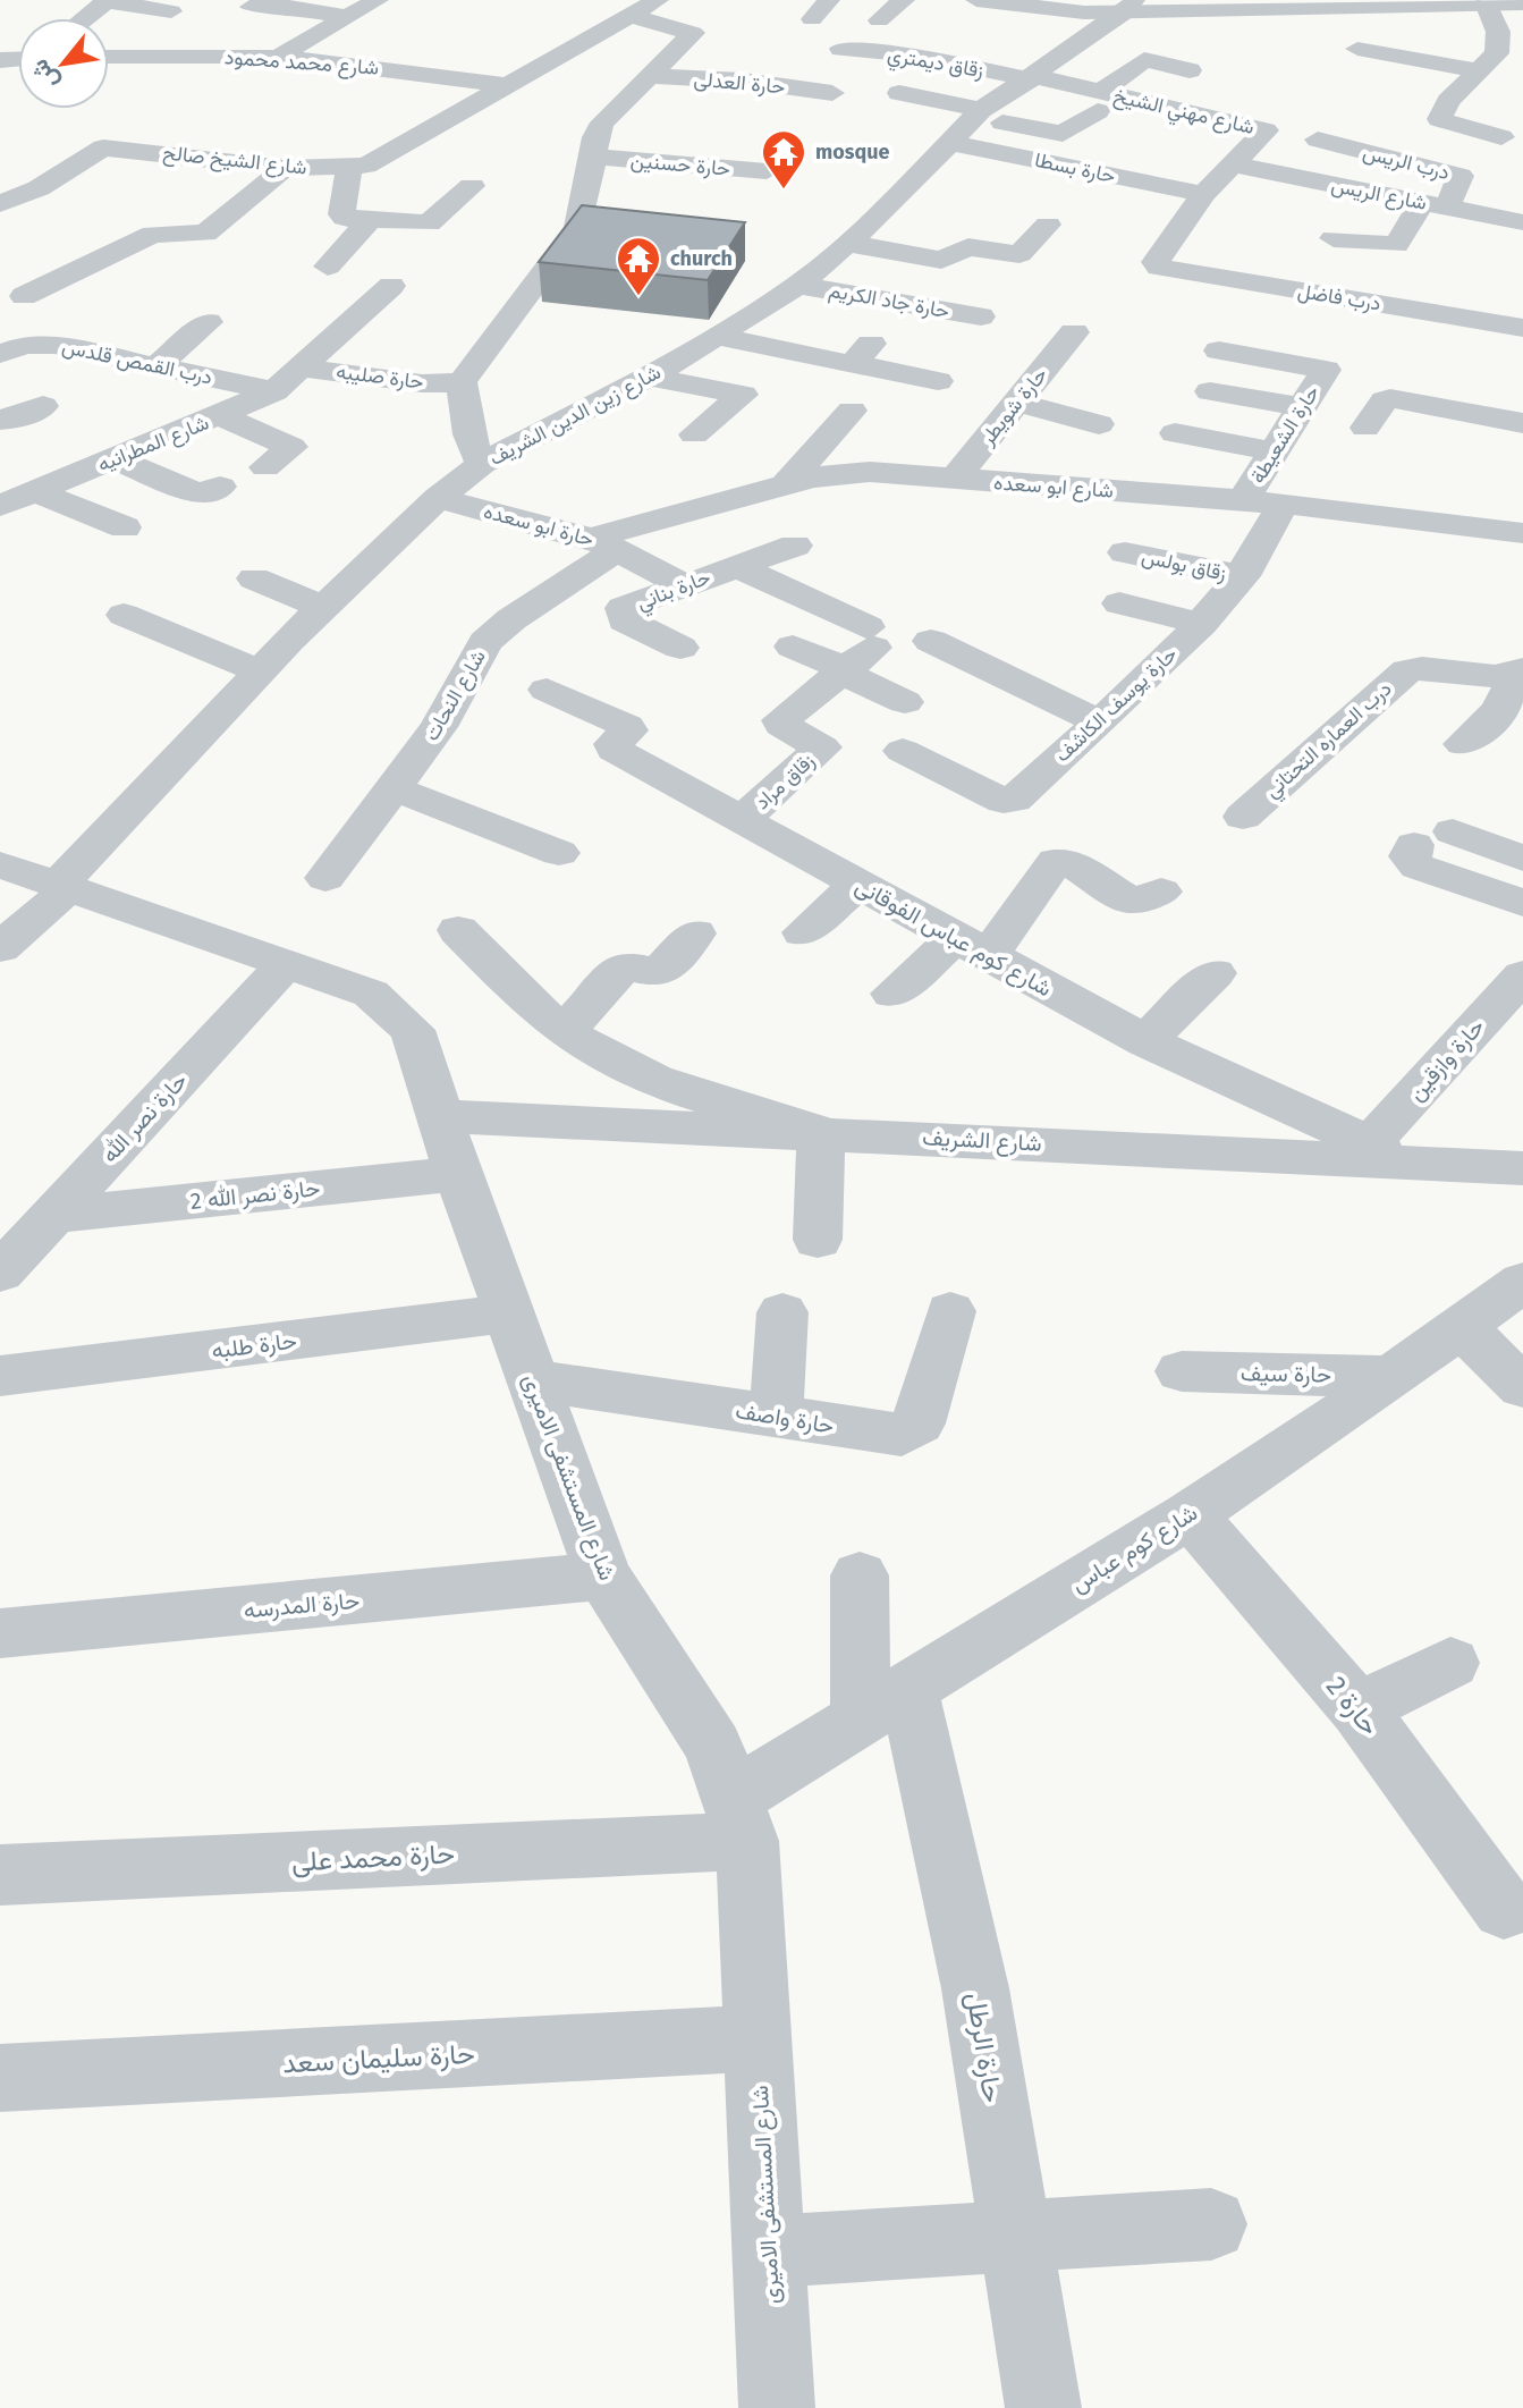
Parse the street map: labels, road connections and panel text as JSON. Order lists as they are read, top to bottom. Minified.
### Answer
{"streets":{"street":["شارع محمد محمود","زقاق ديمتري","حارة العدلى","شارع مهني الشيخ","شارع الشيخ صالح","درب الريس","حارة حسنين","حارة بسطا","شارع الريس","درب فاضل","حارة جاد الكريم","درب القمص قلدس","حارة صليبه","حارة شويطر","شارع زين الدين الشريف","حارة الشعيطة","شارع المطرانيه","شارع ابو سعده","حارة ابو سعده","زقاق بولس","حارة بناني","شارع النحات","حارة يوسف الكاشف","درب العماره التحتاني","زقاق مراد","شارع كوم عباس الفوقانى","حارة وازقين","حارة نصر الله","شارع الشريف","حارة نصر الله 2","حارة طلبه","حارة سيف","حارة واصف","شارع المستشفى الاميرى","شارع كوم عباس","حارة المدرسه","حارة 2","حارة محمد على","حارة الرطل","حارة سليمان سعد"]},"crossings":[["شارع محمد محمود","شارع الشيخ صالح"],["زقاق ديمتري","شارع مهني الشيخ"],["زقاق ديمتري","شارع زين الدين الشريف"],["شارع مهني الشيخ","حارة بسطا"],["شارع مهني الشيخ","شارع الريس"],["شارع مهني الشيخ","درب فاضل"],["شارع مهني الشيخ","شارع زين الدين الشريف"],["درب الريس","شارع الريس"],["حارة بسطا","شارع زين الدين الشريف"],["حارة جاد الكريم","شارع زين الدين الشريف"],["درب القمص قلدس","حارة صليبه"],["درب القمص قلدس","شارع المطرانيه"],["حارة صليبه","شارع المطرانيه"],["حارة شويطر","شارع ابو سعده"],["شارع زين الدين الشريف","حارة ابو سعده"],["شارع زين الدين الشريف","شارع المستشفى الاميرى"],["حارة الشعيطة","شارع ابو سعده"],["شارع ابو سعده","حارة ابو سعده"],["شارع ابو سعده","شارع النحات"],["شارع ابو سعده","حارة يوسف الكاشف"],["حارة ابو سعده","حارة بناني"],["حارة ابو سعده","شارع النحات"],["زقاق بولس","حارة يوسف الكاشف"],["زقاق مراد","شارع كوم عباس الفوقانى"],["شارع كوم عباس الفوقانى","حارة وازقين"],["شارع كوم عباس الفوقانى","شارع الشريف"],["حارة وازقين","شارع الشريف"],["حارة نصر الله","حارة نصر الله 2"],["حارة نصر الله","شارع المستشفى الاميرى"],["شارع الشريف","شارع المستشفى الاميرى"],["حارة نصر الله 2","شارع المستشفى الاميرى"],["حارة طلبه","شارع المستشفى الاميرى"],["حارة سيف","شارع كوم عباس"],["حارة واصف","شارع المستشفى الاميرى"],["شارع المستشفى الاميرى","شارع كوم عباس"],["شارع المستشفى الاميرى","حارة المدرسه"],["شارع المستشفى الاميرى","حارة محمد على"],["شارع المستشفى الاميرى","حارة سليمان سعد"],["شارع كوم عباس","حارة 2"],["شارع كوم عباس","حارة محمد على"],["شارع كوم عباس","حارة الرطل"]],"places":{"temple":["mosque","church"]},"north":"bottom left"}
